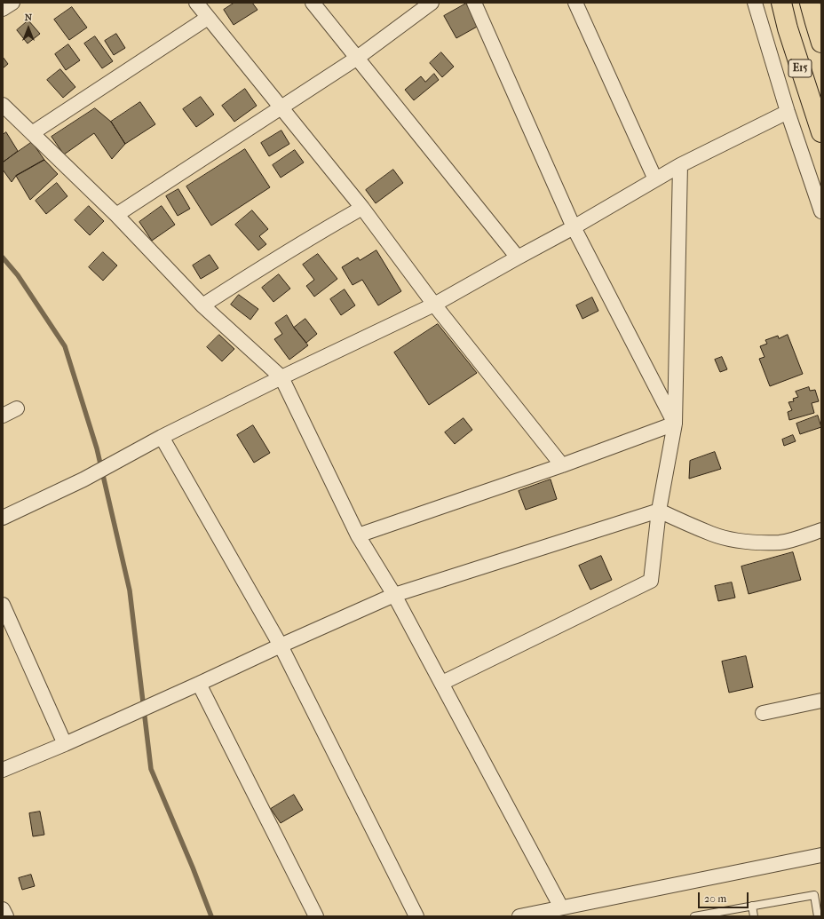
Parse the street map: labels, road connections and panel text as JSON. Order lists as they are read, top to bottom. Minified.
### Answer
{"streets":{"highway":["E15"]},"scale_bar":"20 m","north":"top"}
